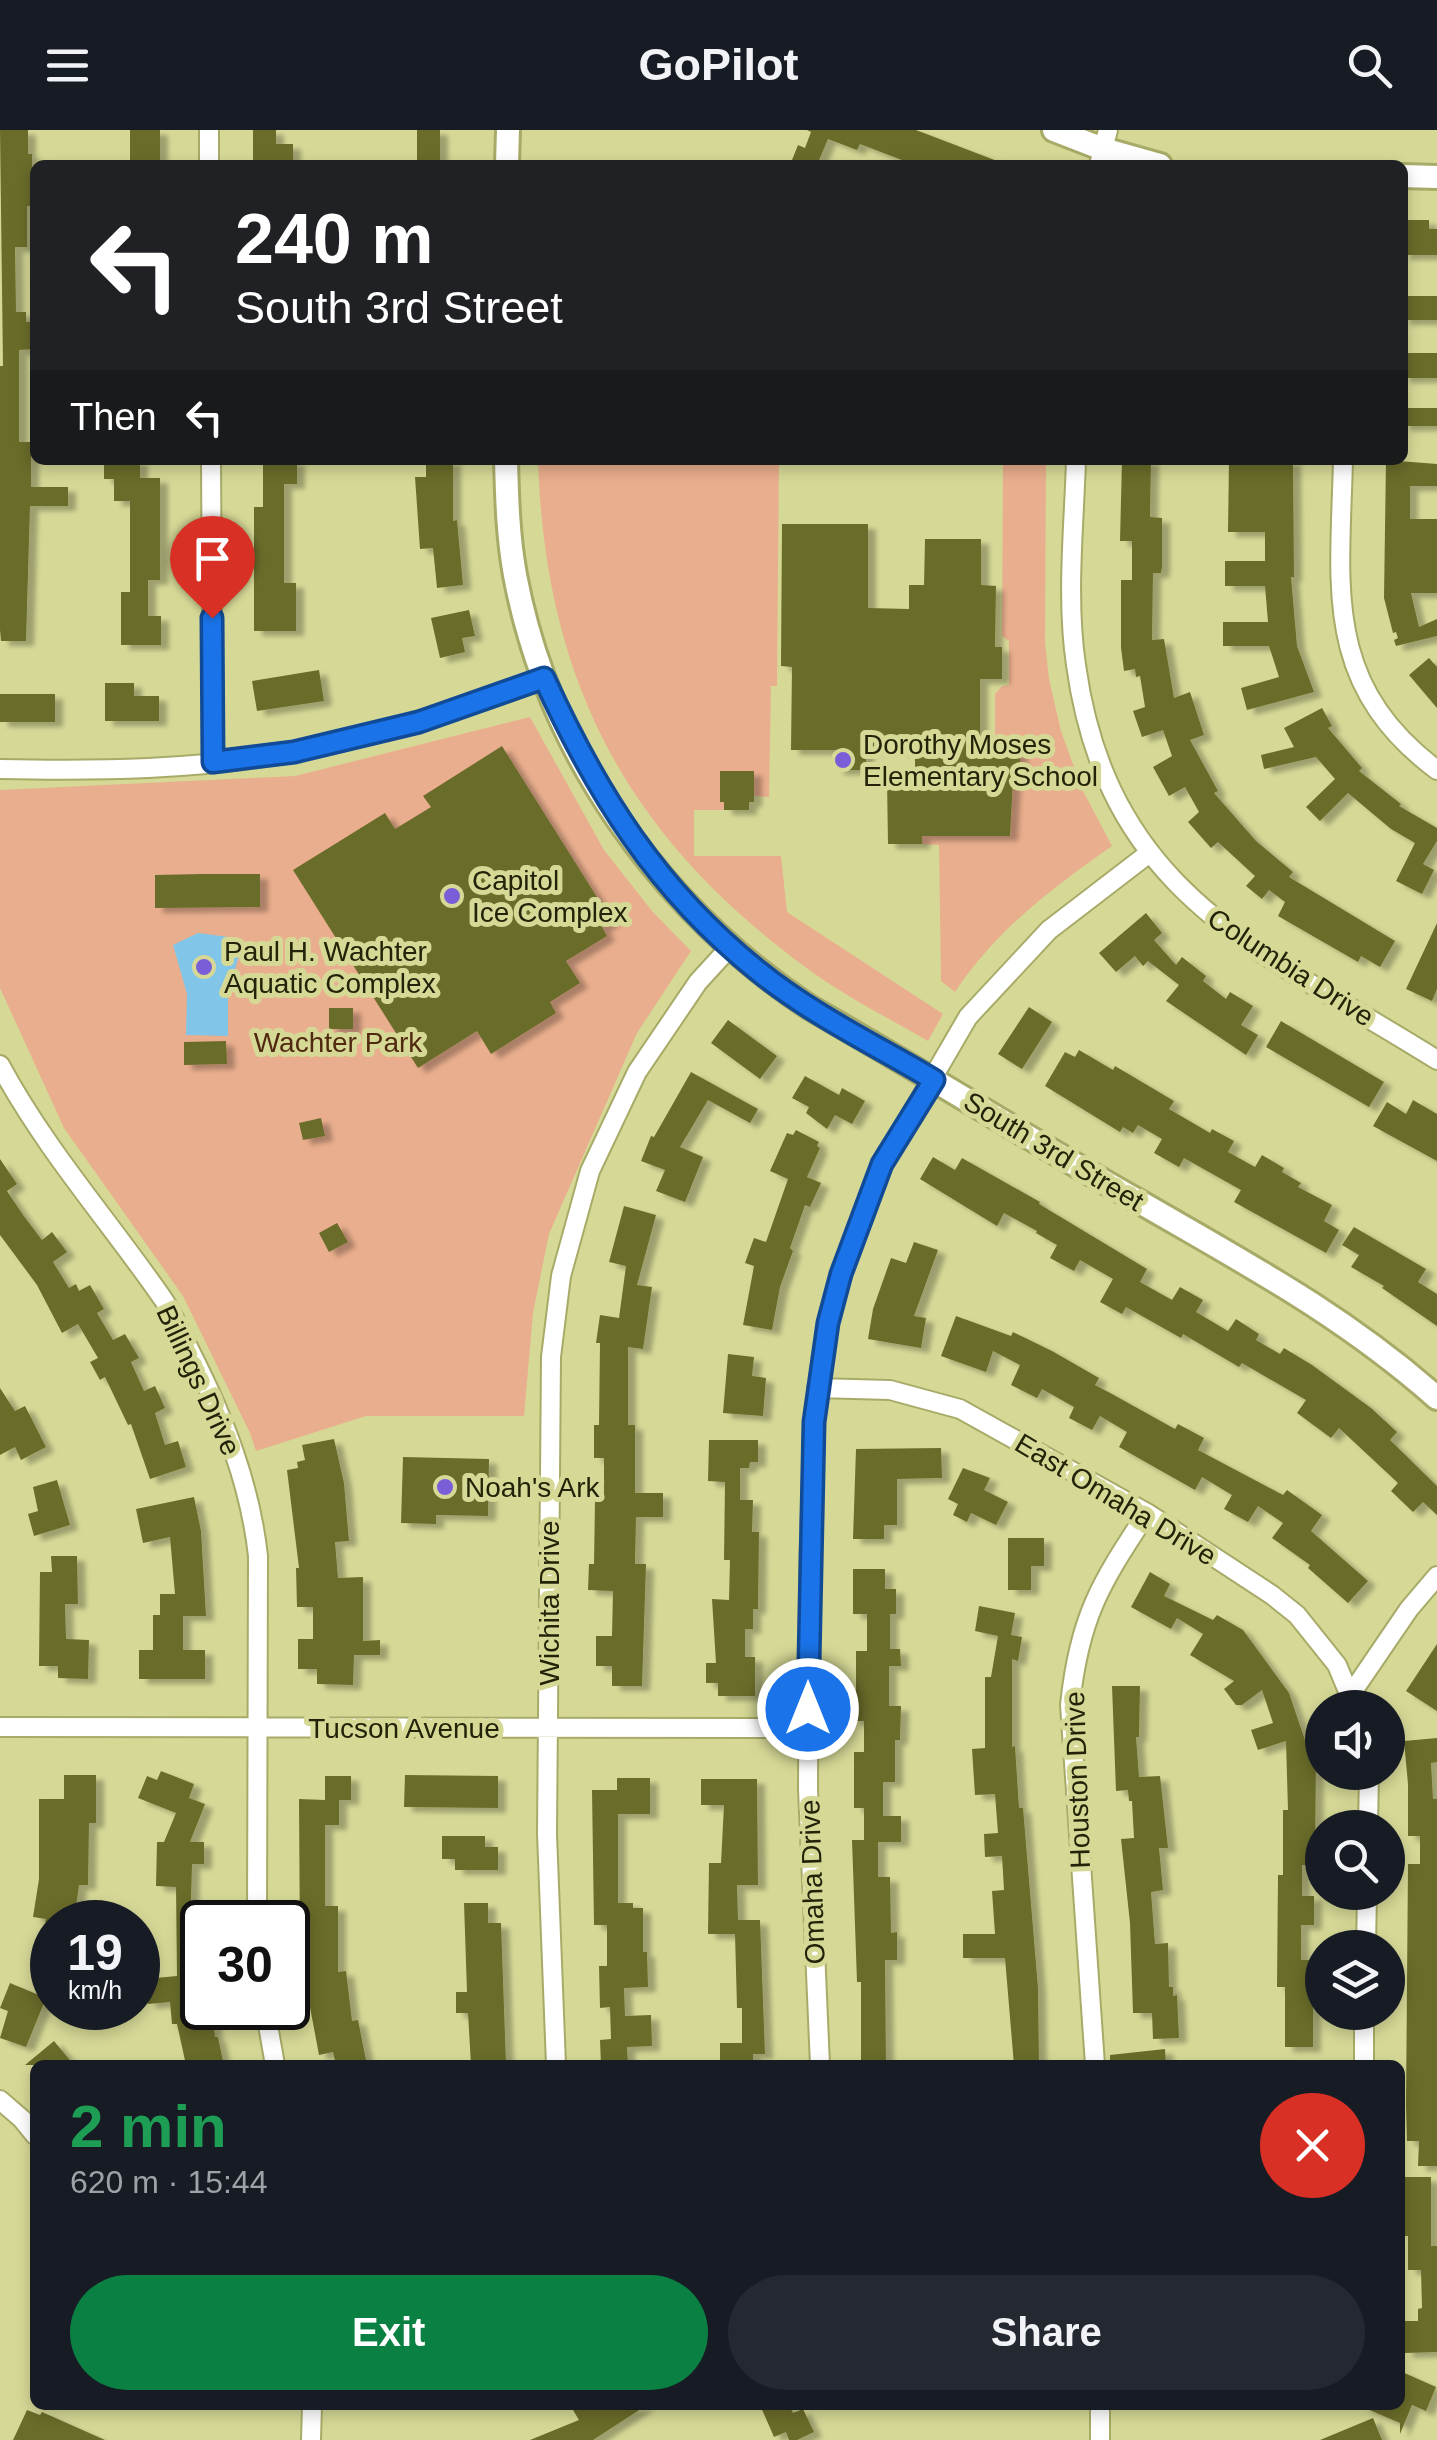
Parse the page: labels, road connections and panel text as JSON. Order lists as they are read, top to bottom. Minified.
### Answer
{"streets":{"street":["Columbia Drive","South 3rd Street","Billings Drive","East Omaha Drive","Wichita Drive","Tucson Avenue","Houston Drive","Omaha Drive"]},"crossings":[["Columbia Drive","Omaha Drive"],["South 3rd Street","Wichita Drive"],["South 3rd Street","Omaha Drive"],["Billings Drive","Tucson Avenue"],["East Omaha Drive","Houston Drive"],["East Omaha Drive","Omaha Drive"],["Wichita Drive","Tucson Avenue"],["Tucson Avenue","Omaha Drive"]],"parks":["Wachter Park"],"places":["Dorothy Moses Elementary School","Capitol Ice Complex","Paul H. Wachter Aquatic Complex","Noah's Ark"],"page":{"header":"GoPilot","turn":["240 m","South 3rd Street"],"then":"Then","speed":"19 km/h","limit":"30","heading":["2 min","620 m · 15:44"],"buttons":["Exit","Share"]}}
